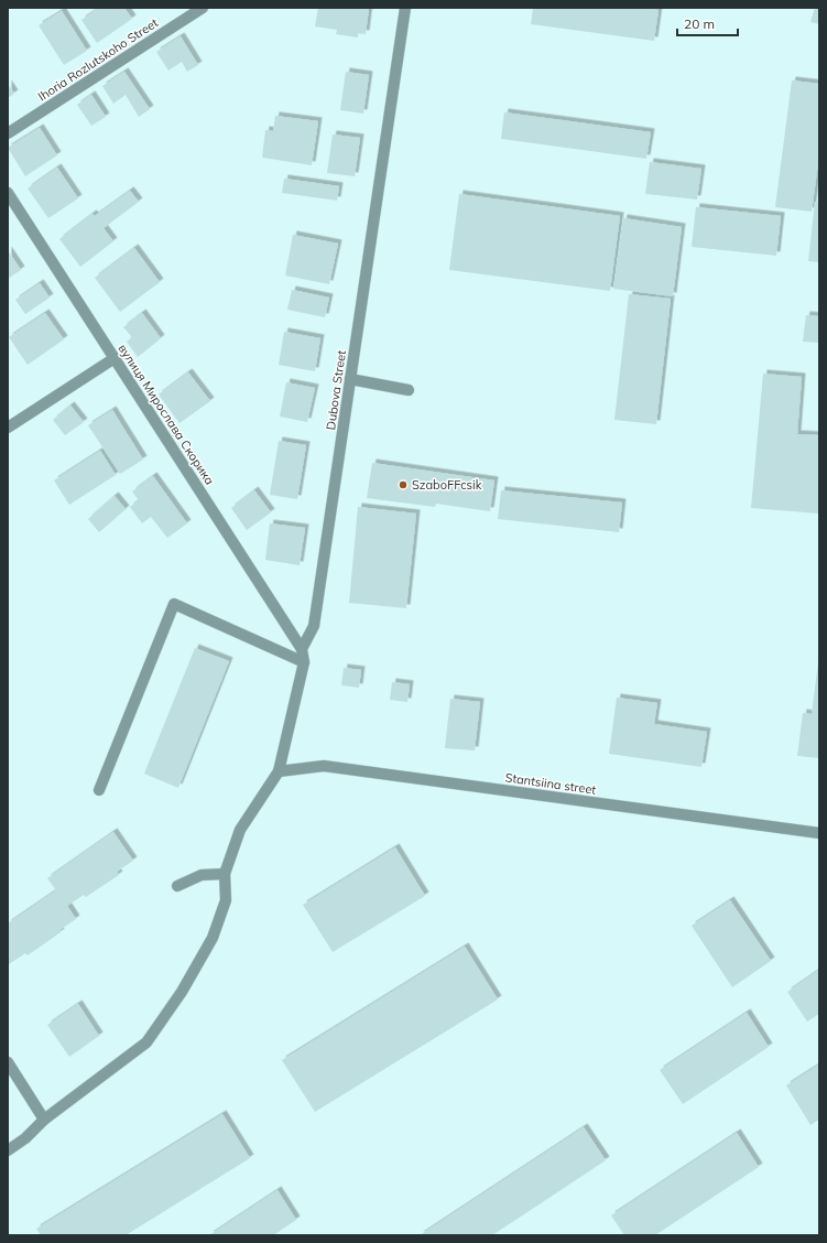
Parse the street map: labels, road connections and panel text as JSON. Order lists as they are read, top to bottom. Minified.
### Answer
{"streets":{"street":["Ihoria Rozlutskoho Street","Dubova Street","вулиця Мирослава Скорика","Stantsiina street"]},"crossings":[["Dubova Street","вулиця Мирослава Скорика"]],"places":["SzaboFFcsik"],"scale_bar":"20 m"}
